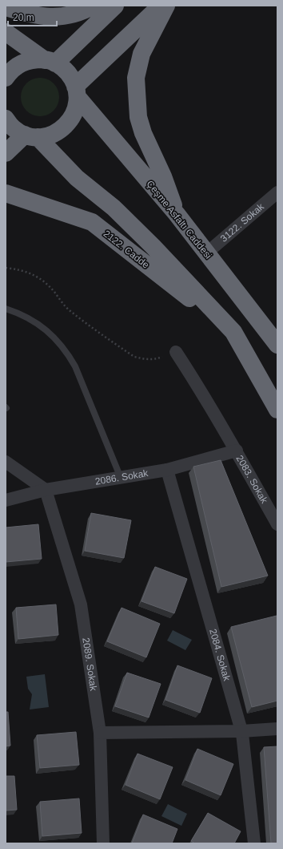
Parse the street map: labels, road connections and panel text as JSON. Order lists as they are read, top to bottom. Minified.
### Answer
{"streets":{"highway":["Çeşme Asfaltı Caddesi","2122. Cadde"],"street":["3122. Sokak","2086. Sokak","2083. Sokak","2084. Sokak","2089. Sokak"]},"crossings":[["Çeşme Asfaltı Caddesi","3122. Sokak"],["2086. Sokak","2083. Sokak"],["2086. Sokak","2084. Sokak"],["2086. Sokak","2089. Sokak"]],"scale_bar":"20 m"}
